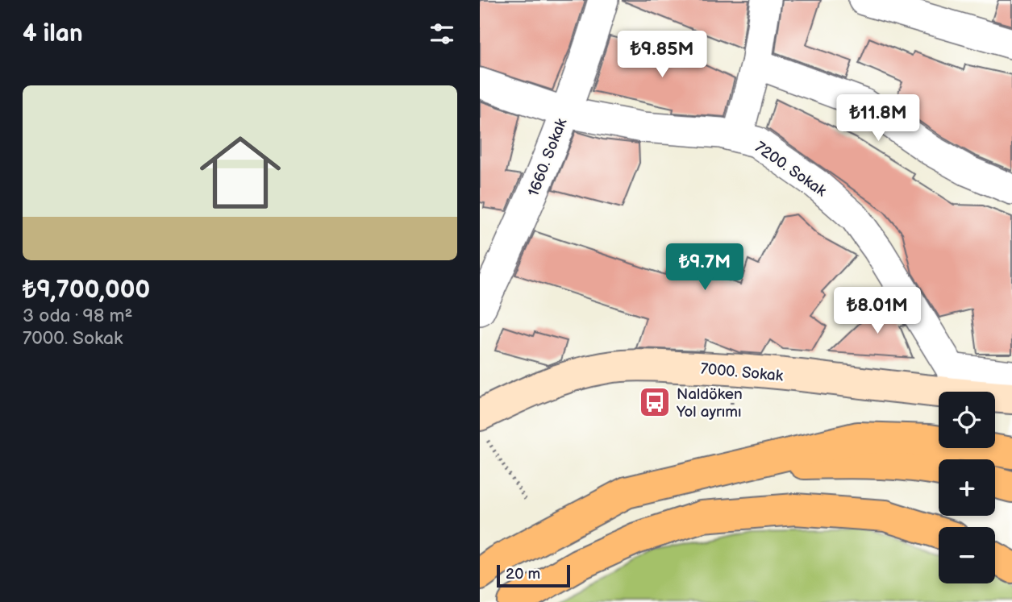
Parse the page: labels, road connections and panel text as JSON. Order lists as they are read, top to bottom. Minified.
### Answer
{"streets":{"street":["1660. Sokak","7200. Sokak","7000. Sokak"]},"crossings":[["1660. Sokak","7200. Sokak"],["7200. Sokak","7000. Sokak"]],"places":{"bus stop":["Naldöken Yol ayrımı"]},"scale_bar":"20 m","page":{"heading":"4 ilan","price":["₺9.85M","₺11.8M","₺9.7M","₺8.01M"],"list":[{"name":"₺9,700,000","note":"3 oda · 98 m² · 7000. Sokak"}],"map_buttons":["+","−"],"scale":"20 m"}}
